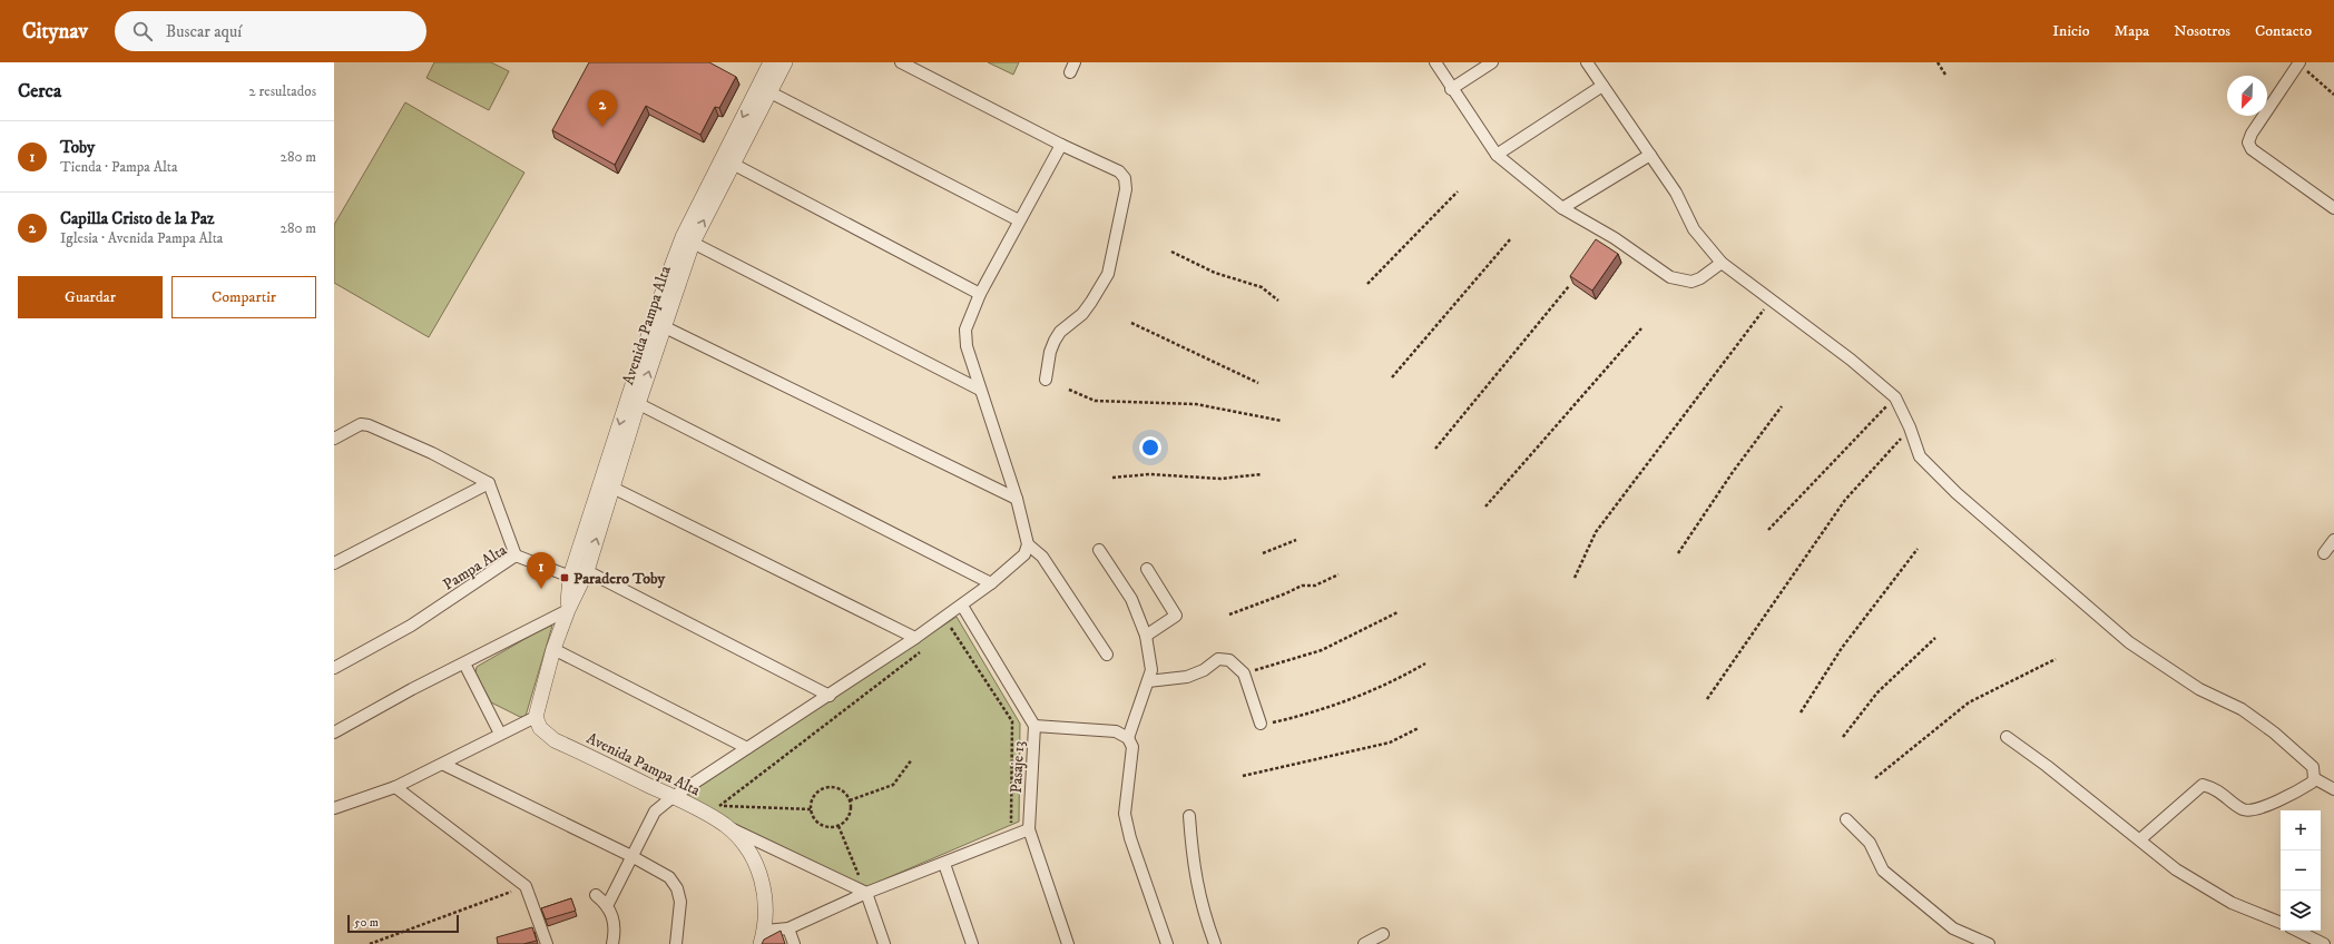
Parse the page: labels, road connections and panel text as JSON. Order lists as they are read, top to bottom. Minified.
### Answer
{"streets":{"street":["Avenida Pampa Alta","Pampa Alta","Pasaje 13"]},"crossings":[["Avenida Pampa Alta","Pampa Alta"]],"places":{"transit":["Paradero Toby"]},"scale_bar":"50 m","north":"bottom left","page":{"header":"Citynav","search":"Buscar aquí","nav":["Inicio","Mapa","Nosotros","Contacto"],"heading":["Cerca","2 resultados"],"pins":["2","1"],"list":[{"mark":"1","name":"Toby","note":"Tienda · Pampa Alta","value":"280 m"},{"mark":"2","name":"Capilla Cristo de la Paz","note":"Iglesia · Avenida Pampa Alta","value":"280 m"}],"buttons":["Guardar","Compartir"],"map_buttons":["+","−"],"scale":"50 m"}}
